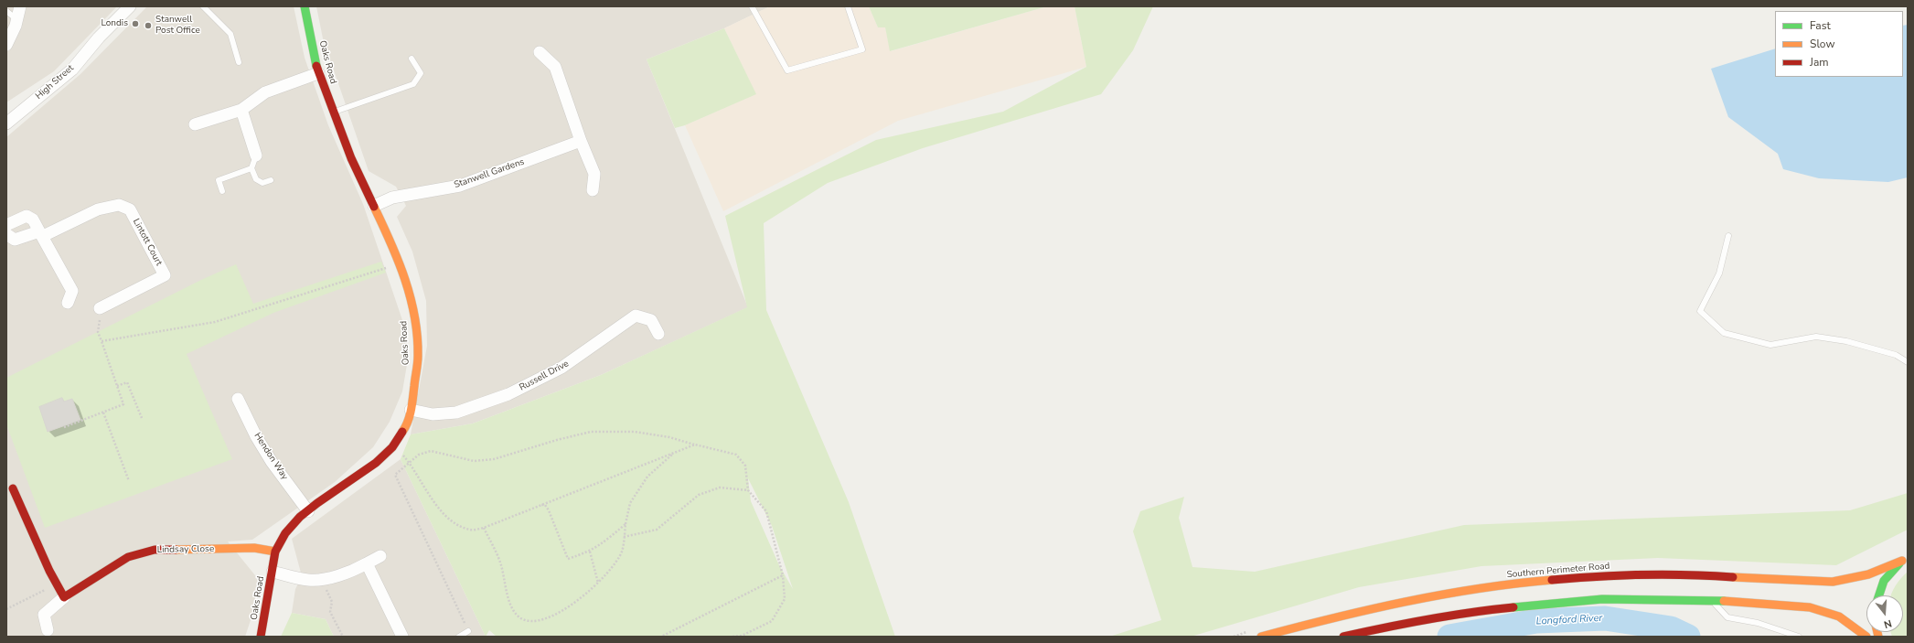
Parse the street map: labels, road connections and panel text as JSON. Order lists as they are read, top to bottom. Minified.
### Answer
{"streets":{"street":["Oaks Road","High Street","Stanwell Gardens","Lintott Court","Russell Drive","Hendon Way","Lindsay Close","Southern Perimeter Road"]},"crossings":[["Oaks Road","Stanwell Gardens"],["Oaks Road","Russell Drive"],["Oaks Road","Hendon Way"],["Oaks Road","Lindsay Close"]],"water":["Longford River"],"places":["Londis","Stanwell Post Office"],"legend":["Fast","Slow","Jam"],"north":"bottom"}
